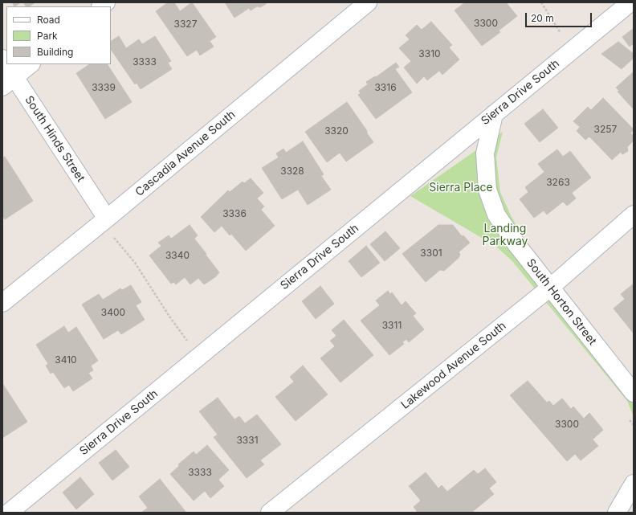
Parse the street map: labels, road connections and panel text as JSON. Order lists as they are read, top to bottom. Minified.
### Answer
{"streets":{"street":["Sierra Drive South","South Hinds Street","Cascadia Avenue South","South Horton Street","Lakewood Avenue South"]},"crossings":[["Sierra Drive South","South Horton Street"],["South Hinds Street","Cascadia Avenue South"],["South Horton Street","Lakewood Avenue South"]],"parks":["Sierra Place","Landing Parkway"],"house_numbers":["3300","3327","3310","3333","3339","3316","3257","3320","3328","3263","3336","3301","3340","3400","3311","3410","3300","3331","3333"],"legend":["Road","Park","Building"],"scale_bar":"20 m"}
